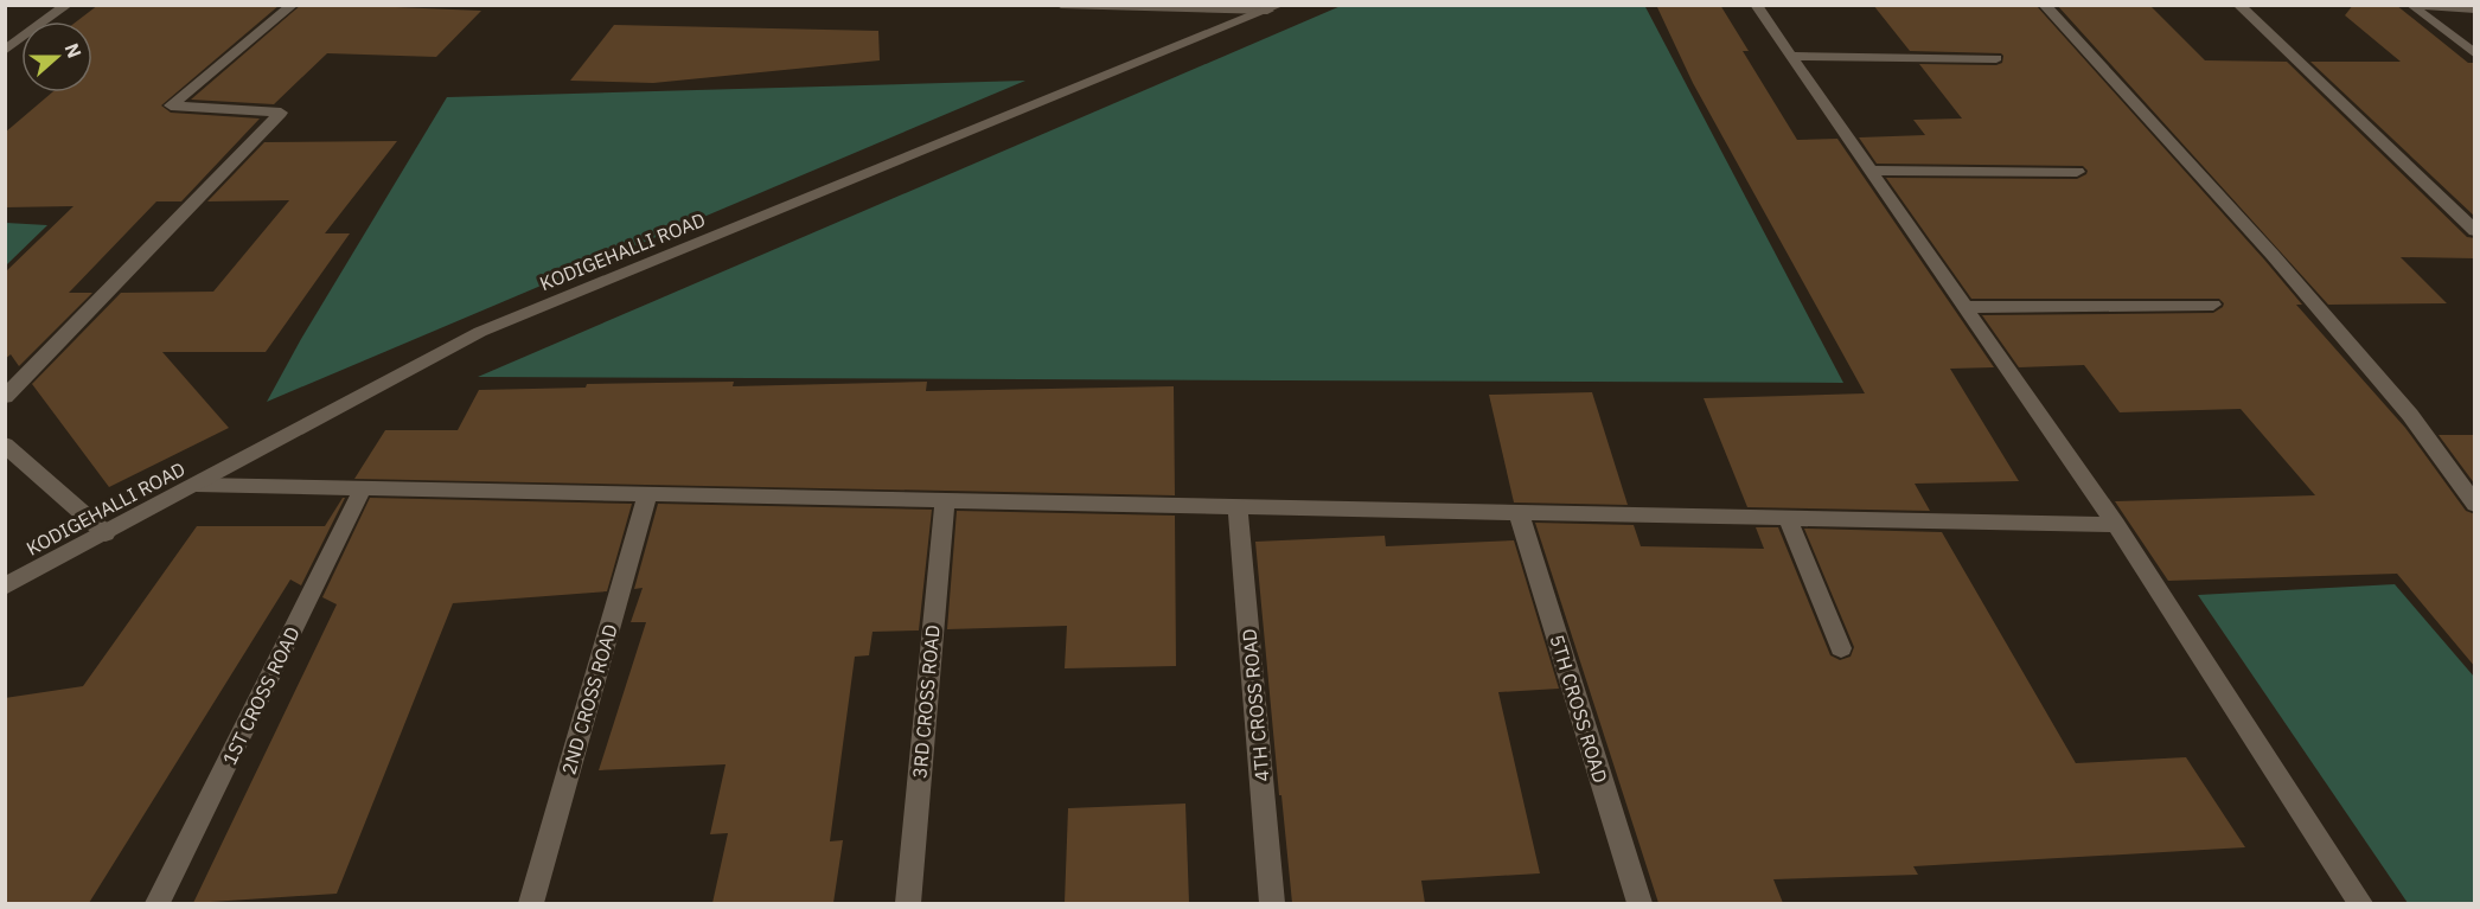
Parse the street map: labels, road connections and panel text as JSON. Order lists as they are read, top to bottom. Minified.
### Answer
{"streets":{"street":["KODIGEHALLI ROAD","1ST CROSS ROAD","2ND CROSS ROAD","3RD CROSS ROAD","4TH CROSS ROAD","5TH CROSS ROAD"]},"north":"right"}
